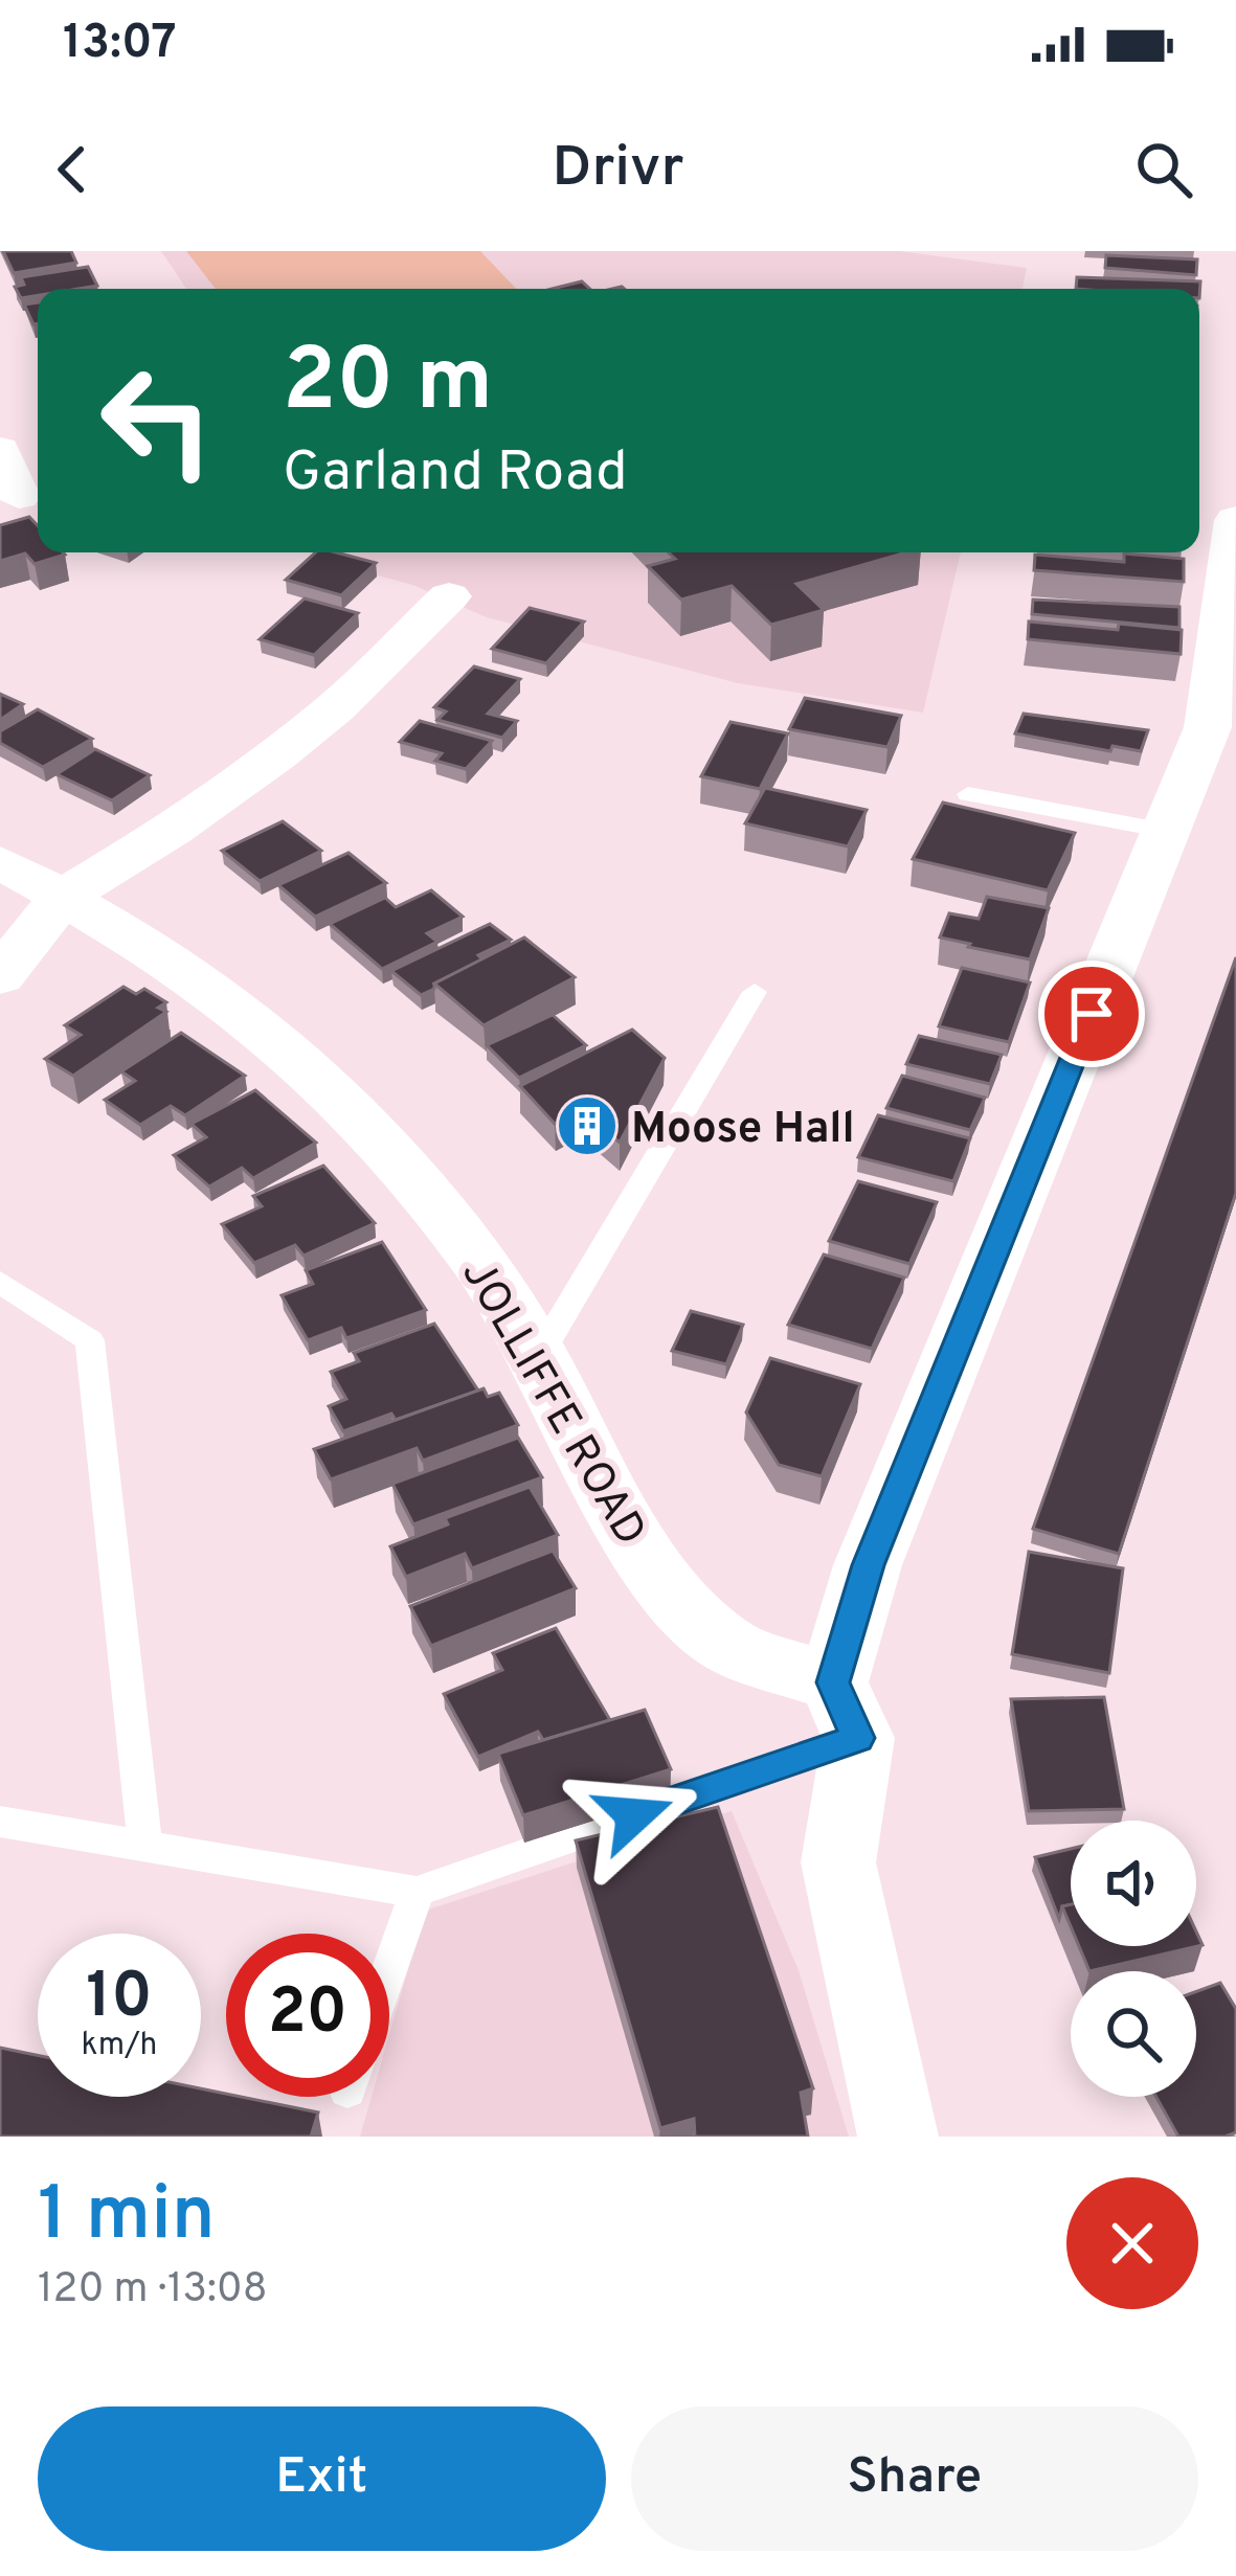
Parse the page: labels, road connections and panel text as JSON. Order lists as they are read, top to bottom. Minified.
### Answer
{"streets":{"street":["JOLLIFFE ROAD"]},"places":{"building":["Moose Hall"]},"page":{"status":"13:07","header":"Drivr","turn":["20 m","Garland Road"],"speed":"10 km/h","limit":"20","heading":["1 min","120 m · 13:08"],"buttons":["Exit","Share"]}}
